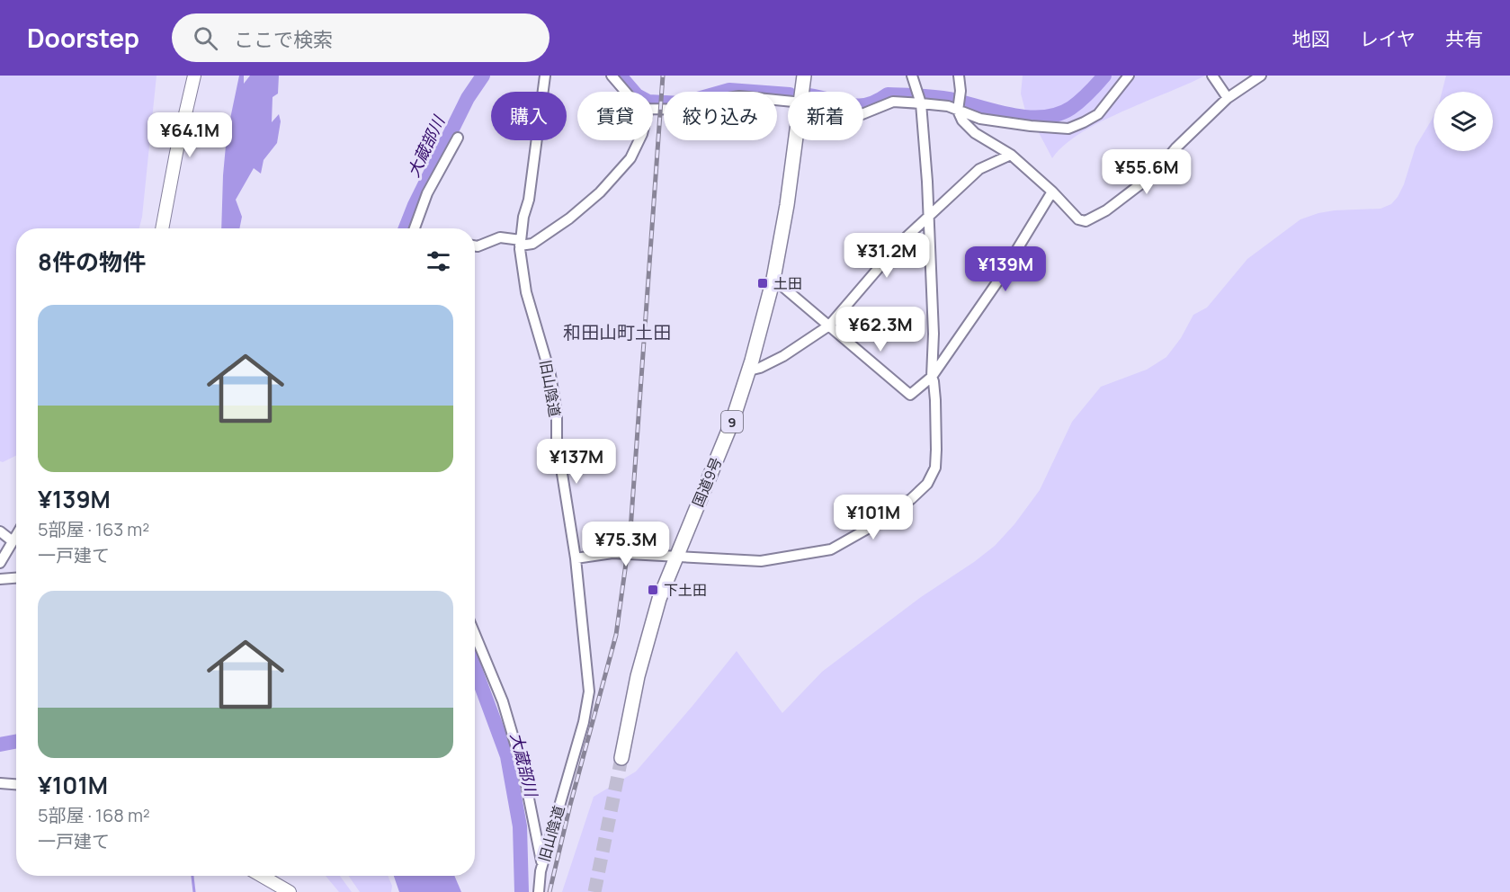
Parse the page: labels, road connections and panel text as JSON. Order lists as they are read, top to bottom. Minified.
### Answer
{"streets":{"highway":["9","国道9号"],"street":["旧山陰道"]},"districts":["和田山町土田"],"water":["大蔵部川"],"places":{"transit":["土田","下土田"]},"page":{"header":"Doorstep","search":"ここで検索","nav":["地図","レイヤ","共有"],"chip":["購入","賃貸","絞り込み","新着"],"price":["¥64.1M","¥55.6M","¥31.2M","¥139M","¥62.3M","¥137M","¥101M","¥75.3M"],"heading":"8件の物件","list":[{"name":"¥139M","note":"5部屋 · 163 m² · 一戸建て"},{"name":"¥101M","note":"5部屋 · 168 m² · 一戸建て"}]}}
